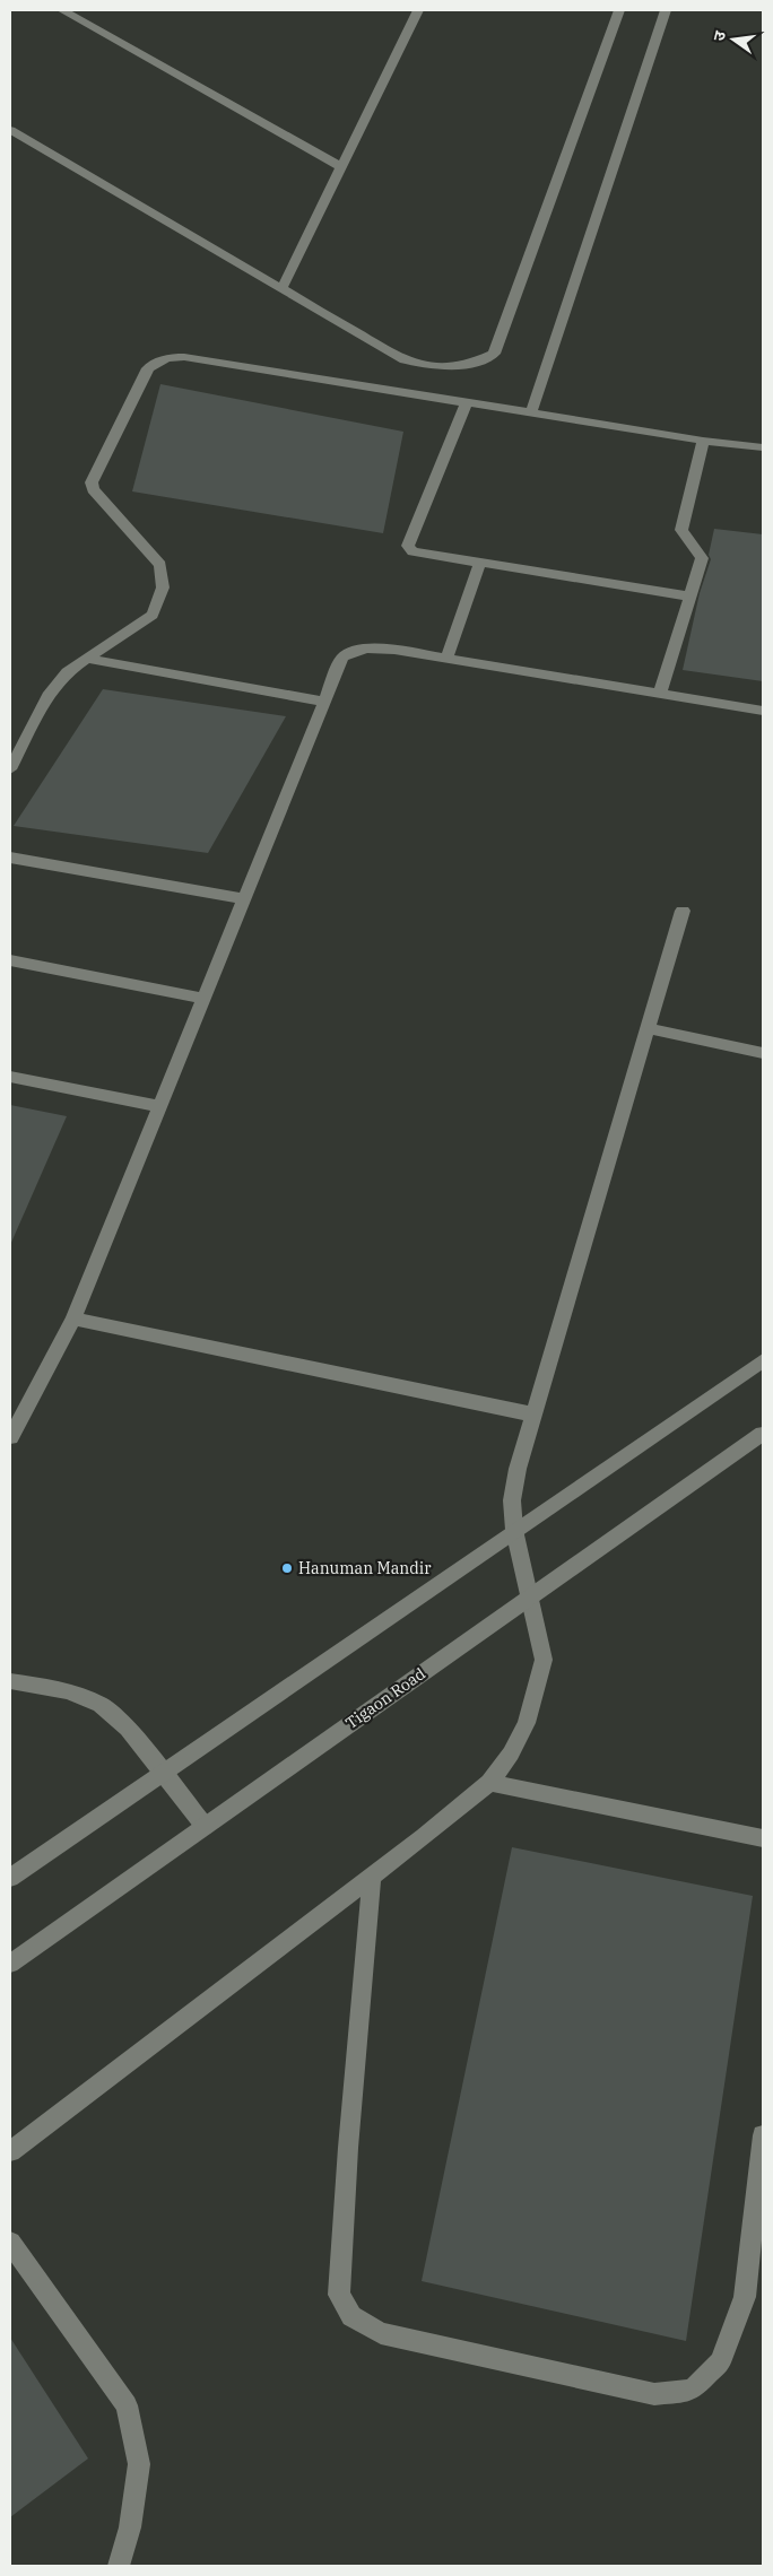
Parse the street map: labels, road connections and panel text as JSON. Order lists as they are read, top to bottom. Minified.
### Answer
{"streets":{"street":["Tigaon Road"]},"places":["Hanuman Mandir"],"north":"left"}
